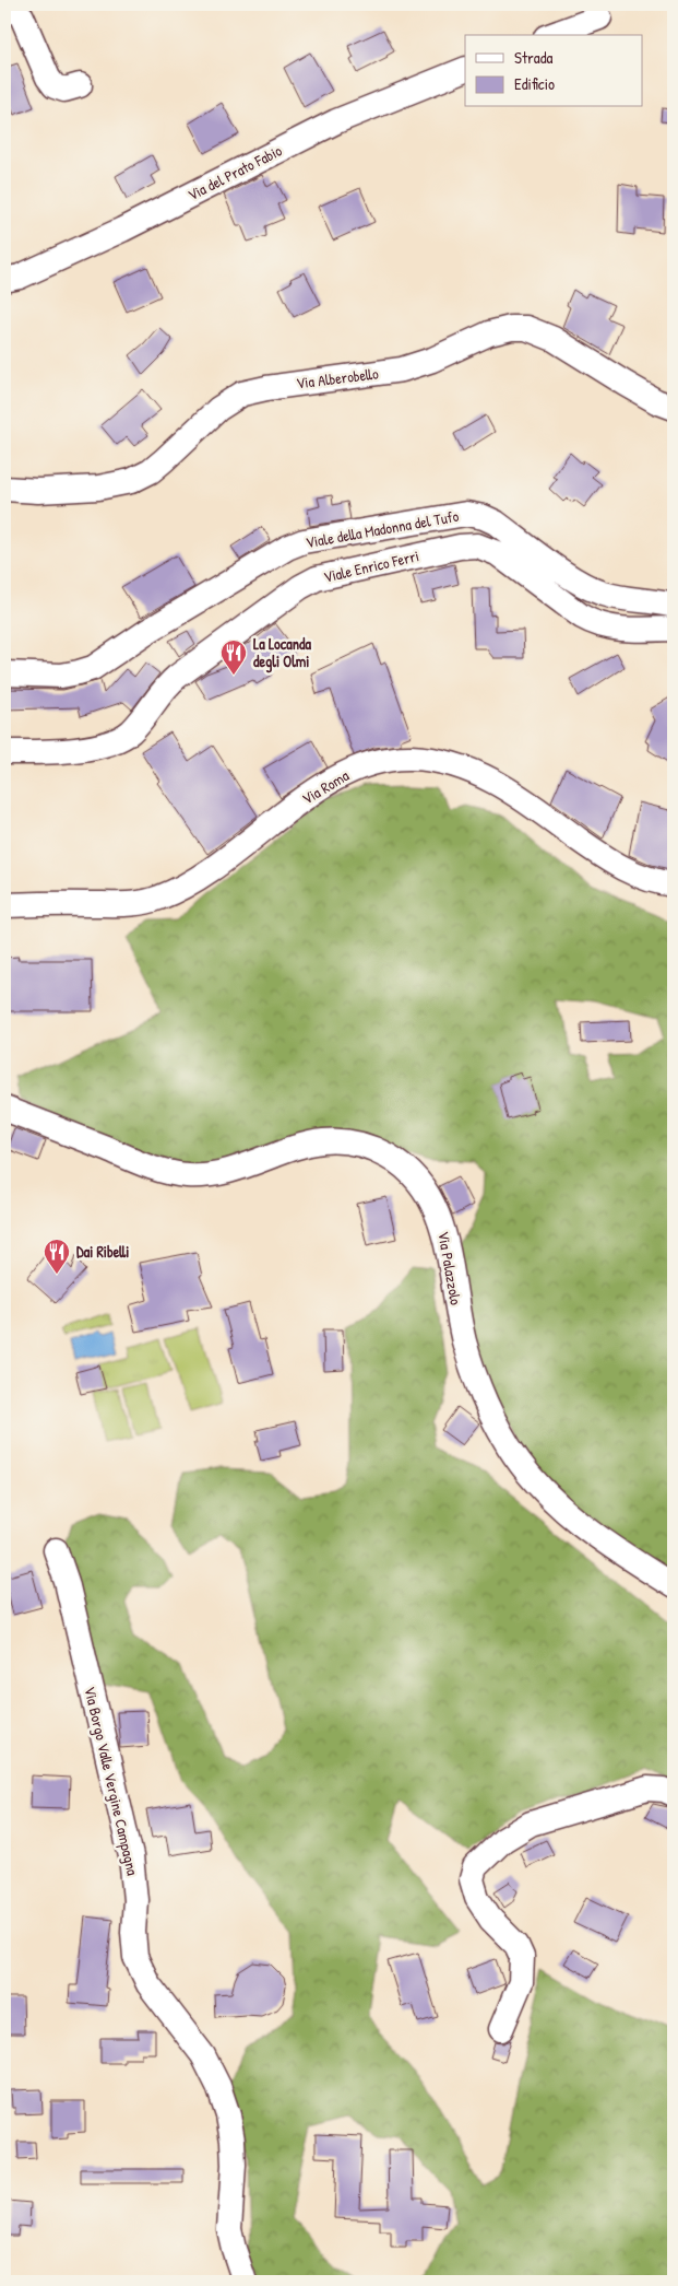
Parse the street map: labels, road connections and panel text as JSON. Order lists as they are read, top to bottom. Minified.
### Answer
{"streets":{"street":["Via del Prato Fabio","Via Alberobello","Viale della Madonna del Tufo","Viale Enrico Ferri","Via Roma","Via Palazzolo","Via Borgo Valle Vergine Campagna"]},"places":{"restaurant":["La Locanda degli Olmi","Dai Ribelli"]},"legend":["Strada","Edificio"]}
